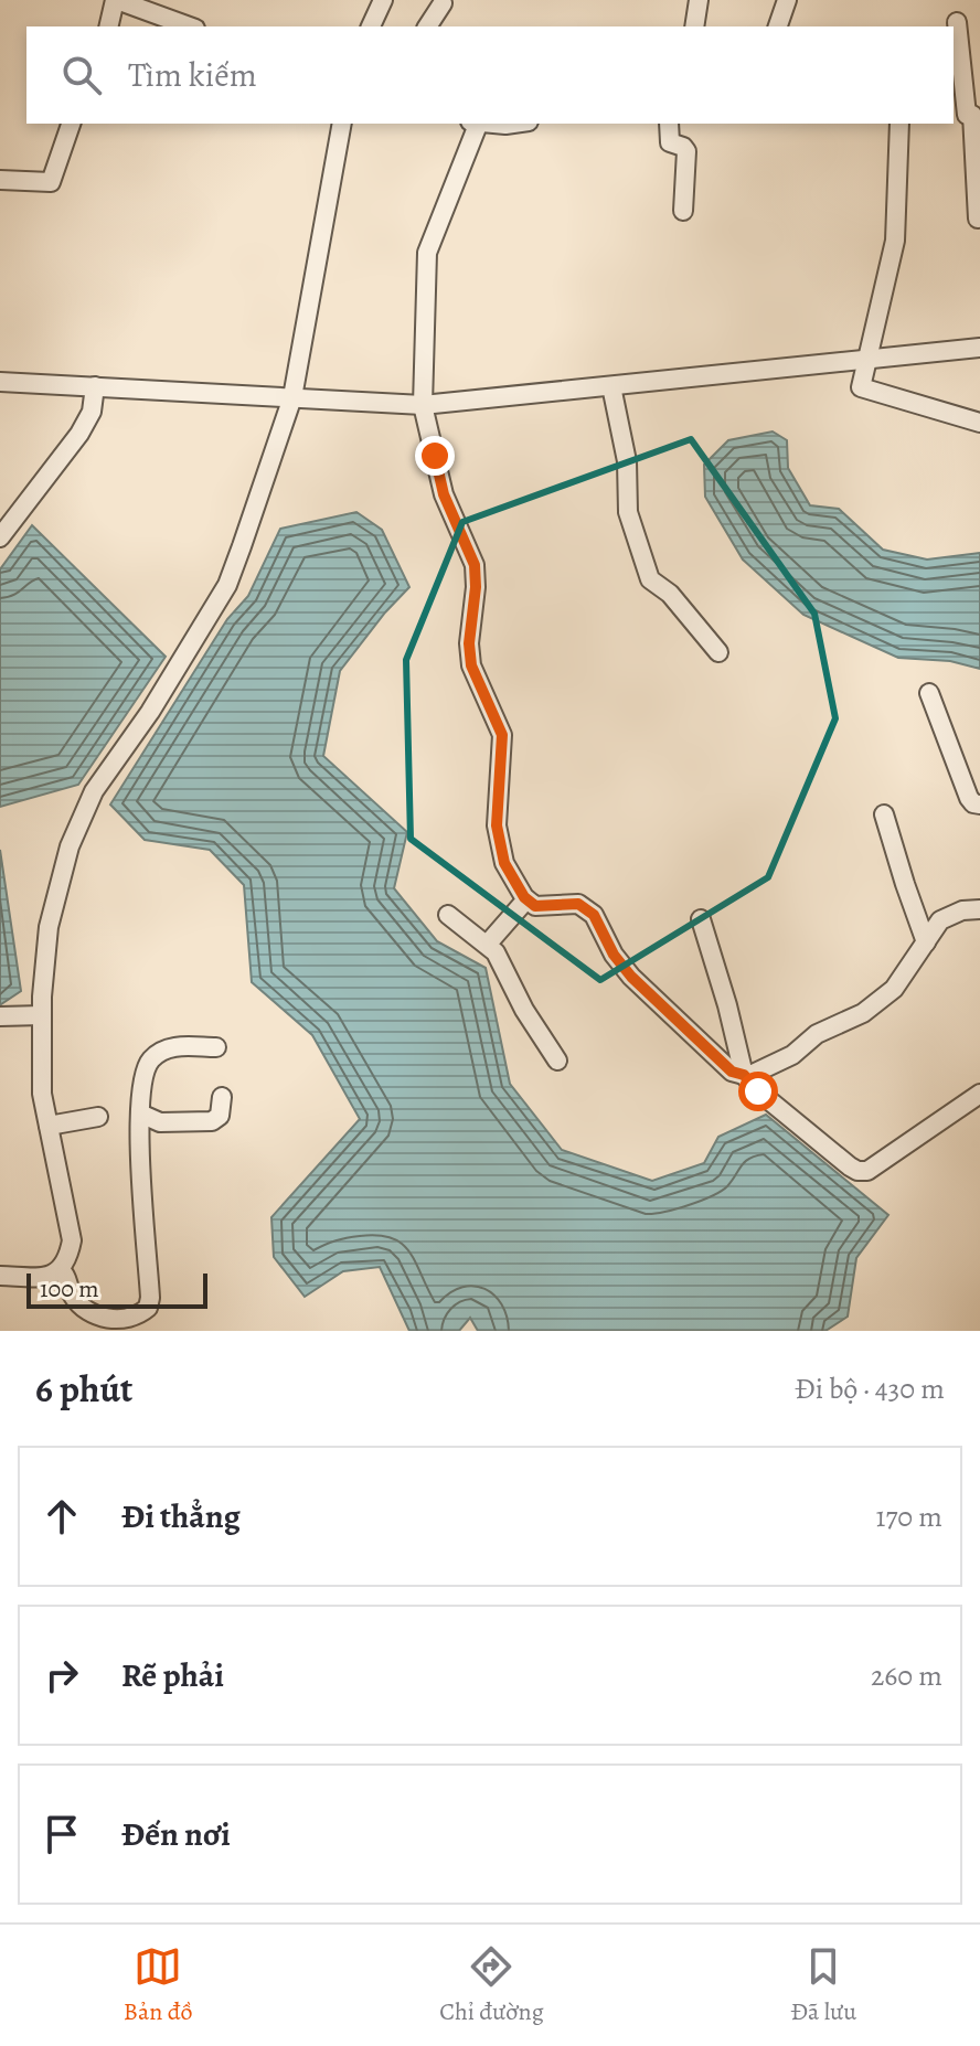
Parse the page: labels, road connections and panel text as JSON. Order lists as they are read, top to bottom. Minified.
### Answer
{"scale_bar":"100 m","page":{"search":"Tìm kiếm","scale":"100 m","heading":["6 phút","Đi bộ · 430 m"],"list":[["Đi thẳng","170 m"],["Rẽ phải","260 m"],"Đến nơi"],"nav":["Bản đồ","Chỉ đường","Đã lưu"]}}
